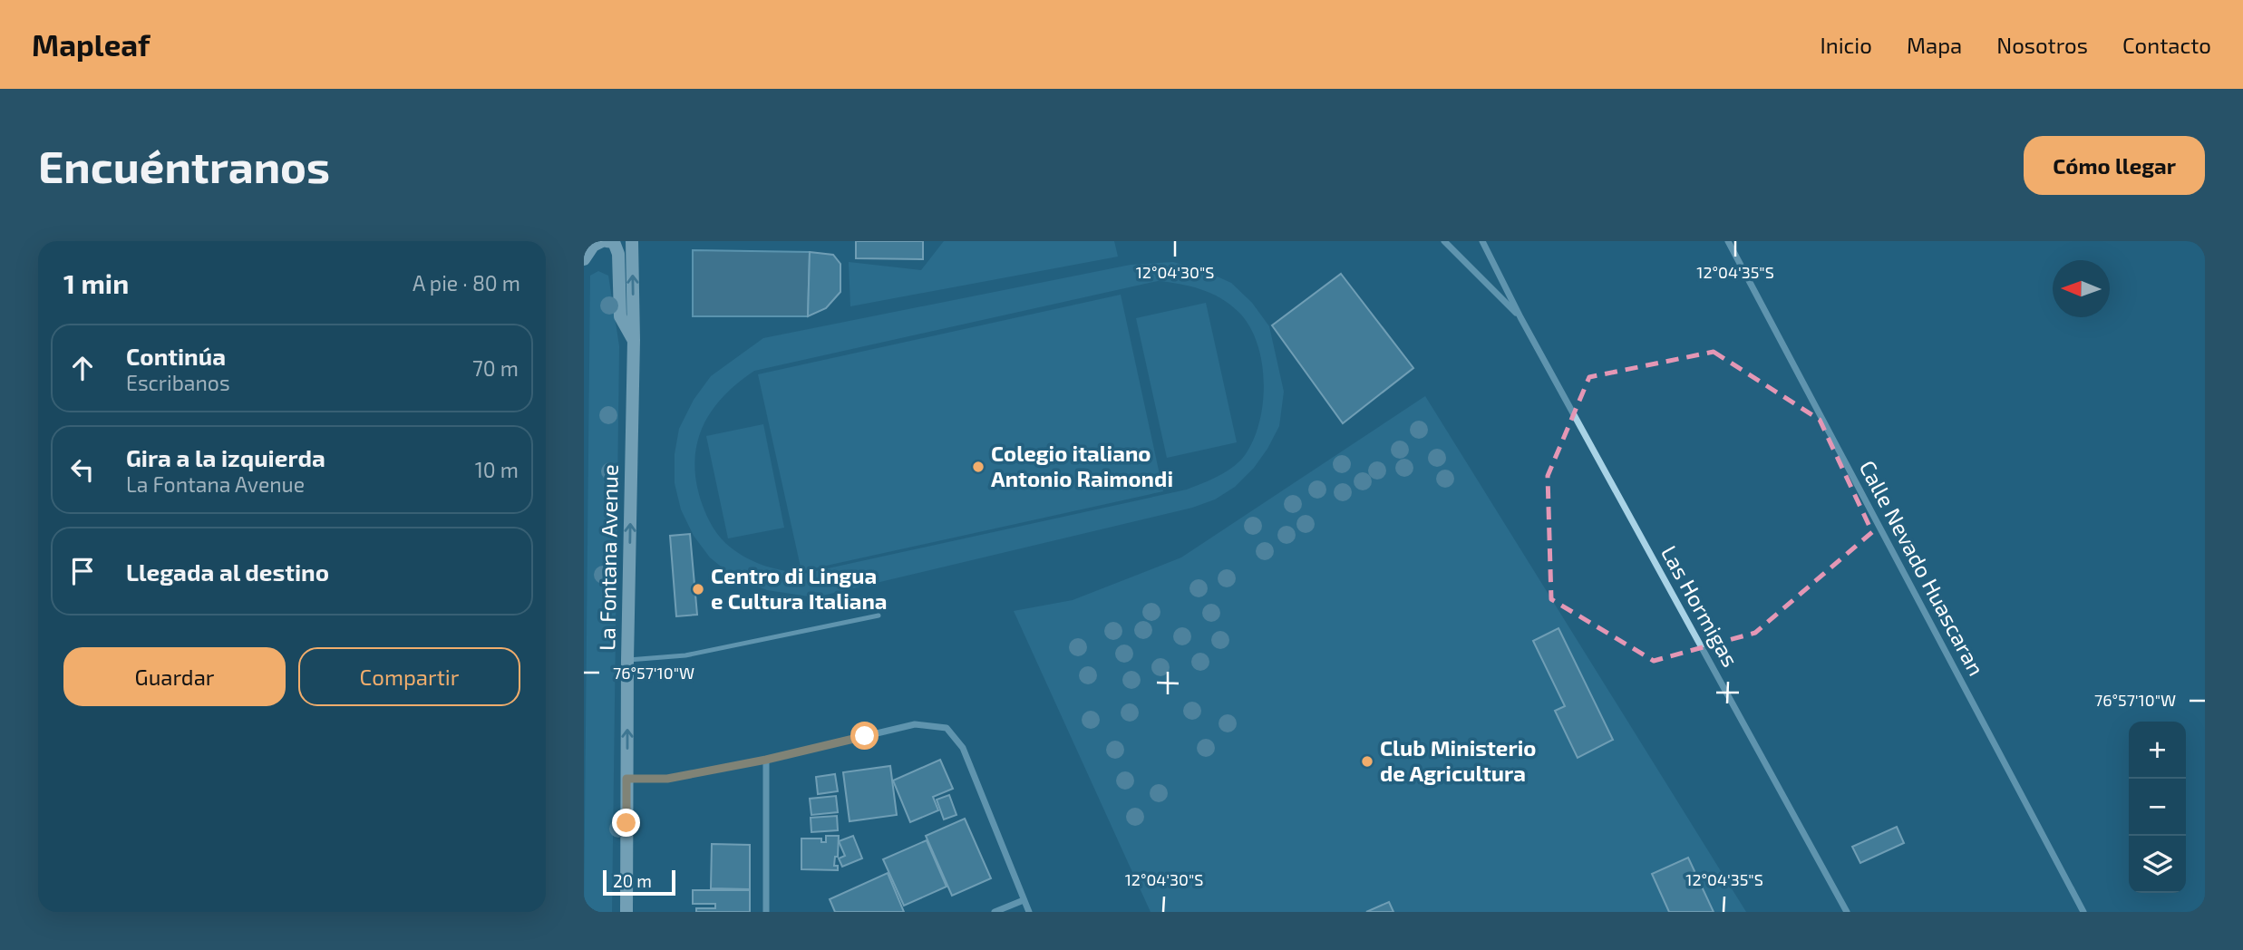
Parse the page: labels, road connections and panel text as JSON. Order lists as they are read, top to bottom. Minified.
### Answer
{"streets":{"main road":["La Fontana Avenue"],"street":["Calle Nevado Huascaran","Las Hormigas"]},"one_way":["La Fontana Avenue"],"places":["Colegio italiano Antonio Raimondi","Centro di Lingua e Cultura Italiana","Club Ministerio de Agricultura"],"scale_bar":"20 m","north":"left","page":{"header":"Mapleaf","nav":["Inicio","Mapa","Nosotros","Contacto"],"buttons":["Cómo llegar",["Guardar","Compartir"]],"title":"Encuéntranos","heading":["1 min","A pie · 80 m"],"list":[["Continúa","Escribanos","70 m"],["Gira a la izquierda","La Fontana Avenue","10 m"],"Llegada al destino"],"map_buttons":["+","−"],"scale":"20 m"},"coordinates":["12°04'30\"S","12°04'35\"S","76°57'10\"W"]}
